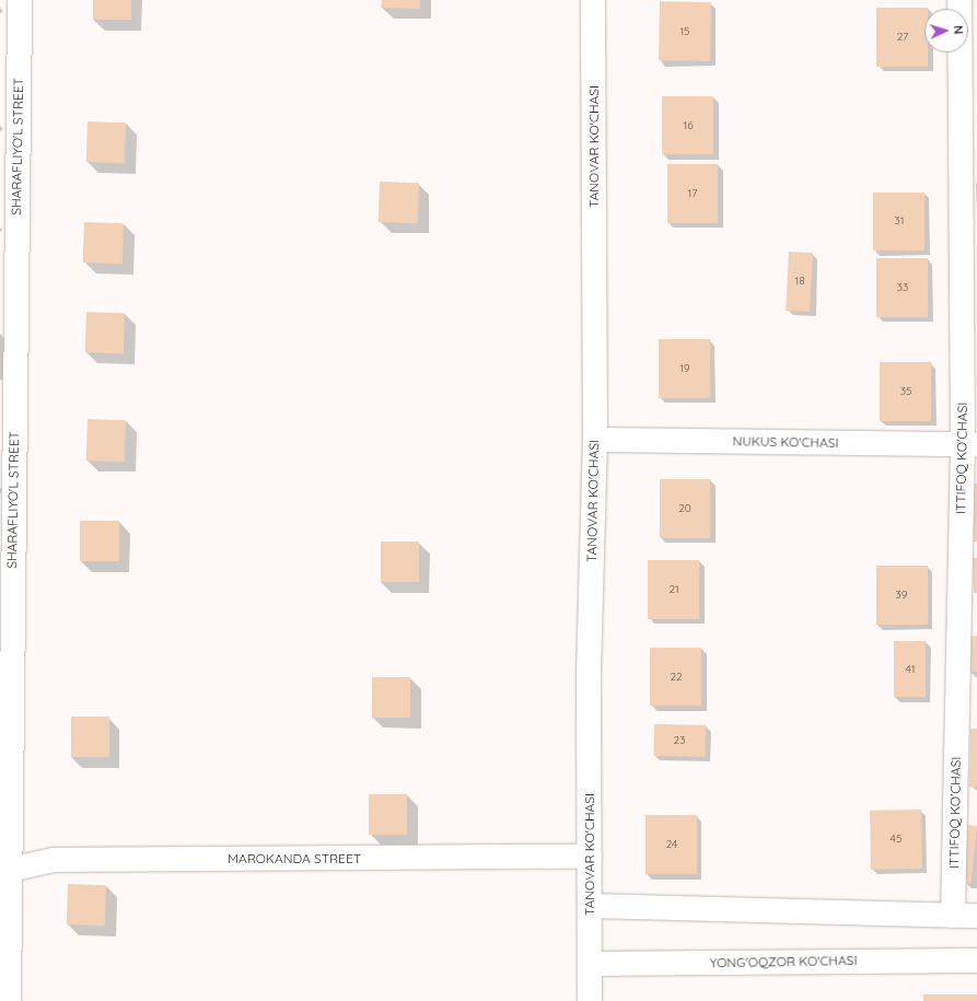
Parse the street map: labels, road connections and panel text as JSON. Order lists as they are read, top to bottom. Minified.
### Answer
{"streets":{"street":["SHARAFLIYO'L STREET","TANOVAR KO'CHASI","NUKUS KO'CHASI","ITTIFOQ KO'CHASI","MAROKANDA STREET","YONG'OQZOR KO'CHASI"]},"crossings":[["SHARAFLIYO'L STREET","MAROKANDA STREET"],["TANOVAR KO'CHASI","NUKUS KO'CHASI"],["TANOVAR KO'CHASI","MAROKANDA STREET"],["TANOVAR KO'CHASI","YONG'OQZOR KO'CHASI"],["NUKUS KO'CHASI","ITTIFOQ KO'CHASI"]],"house_numbers":["15","27","16","17","31","18","33","19","35","20","21","39","41","22","23","45","24"],"north":"right"}
